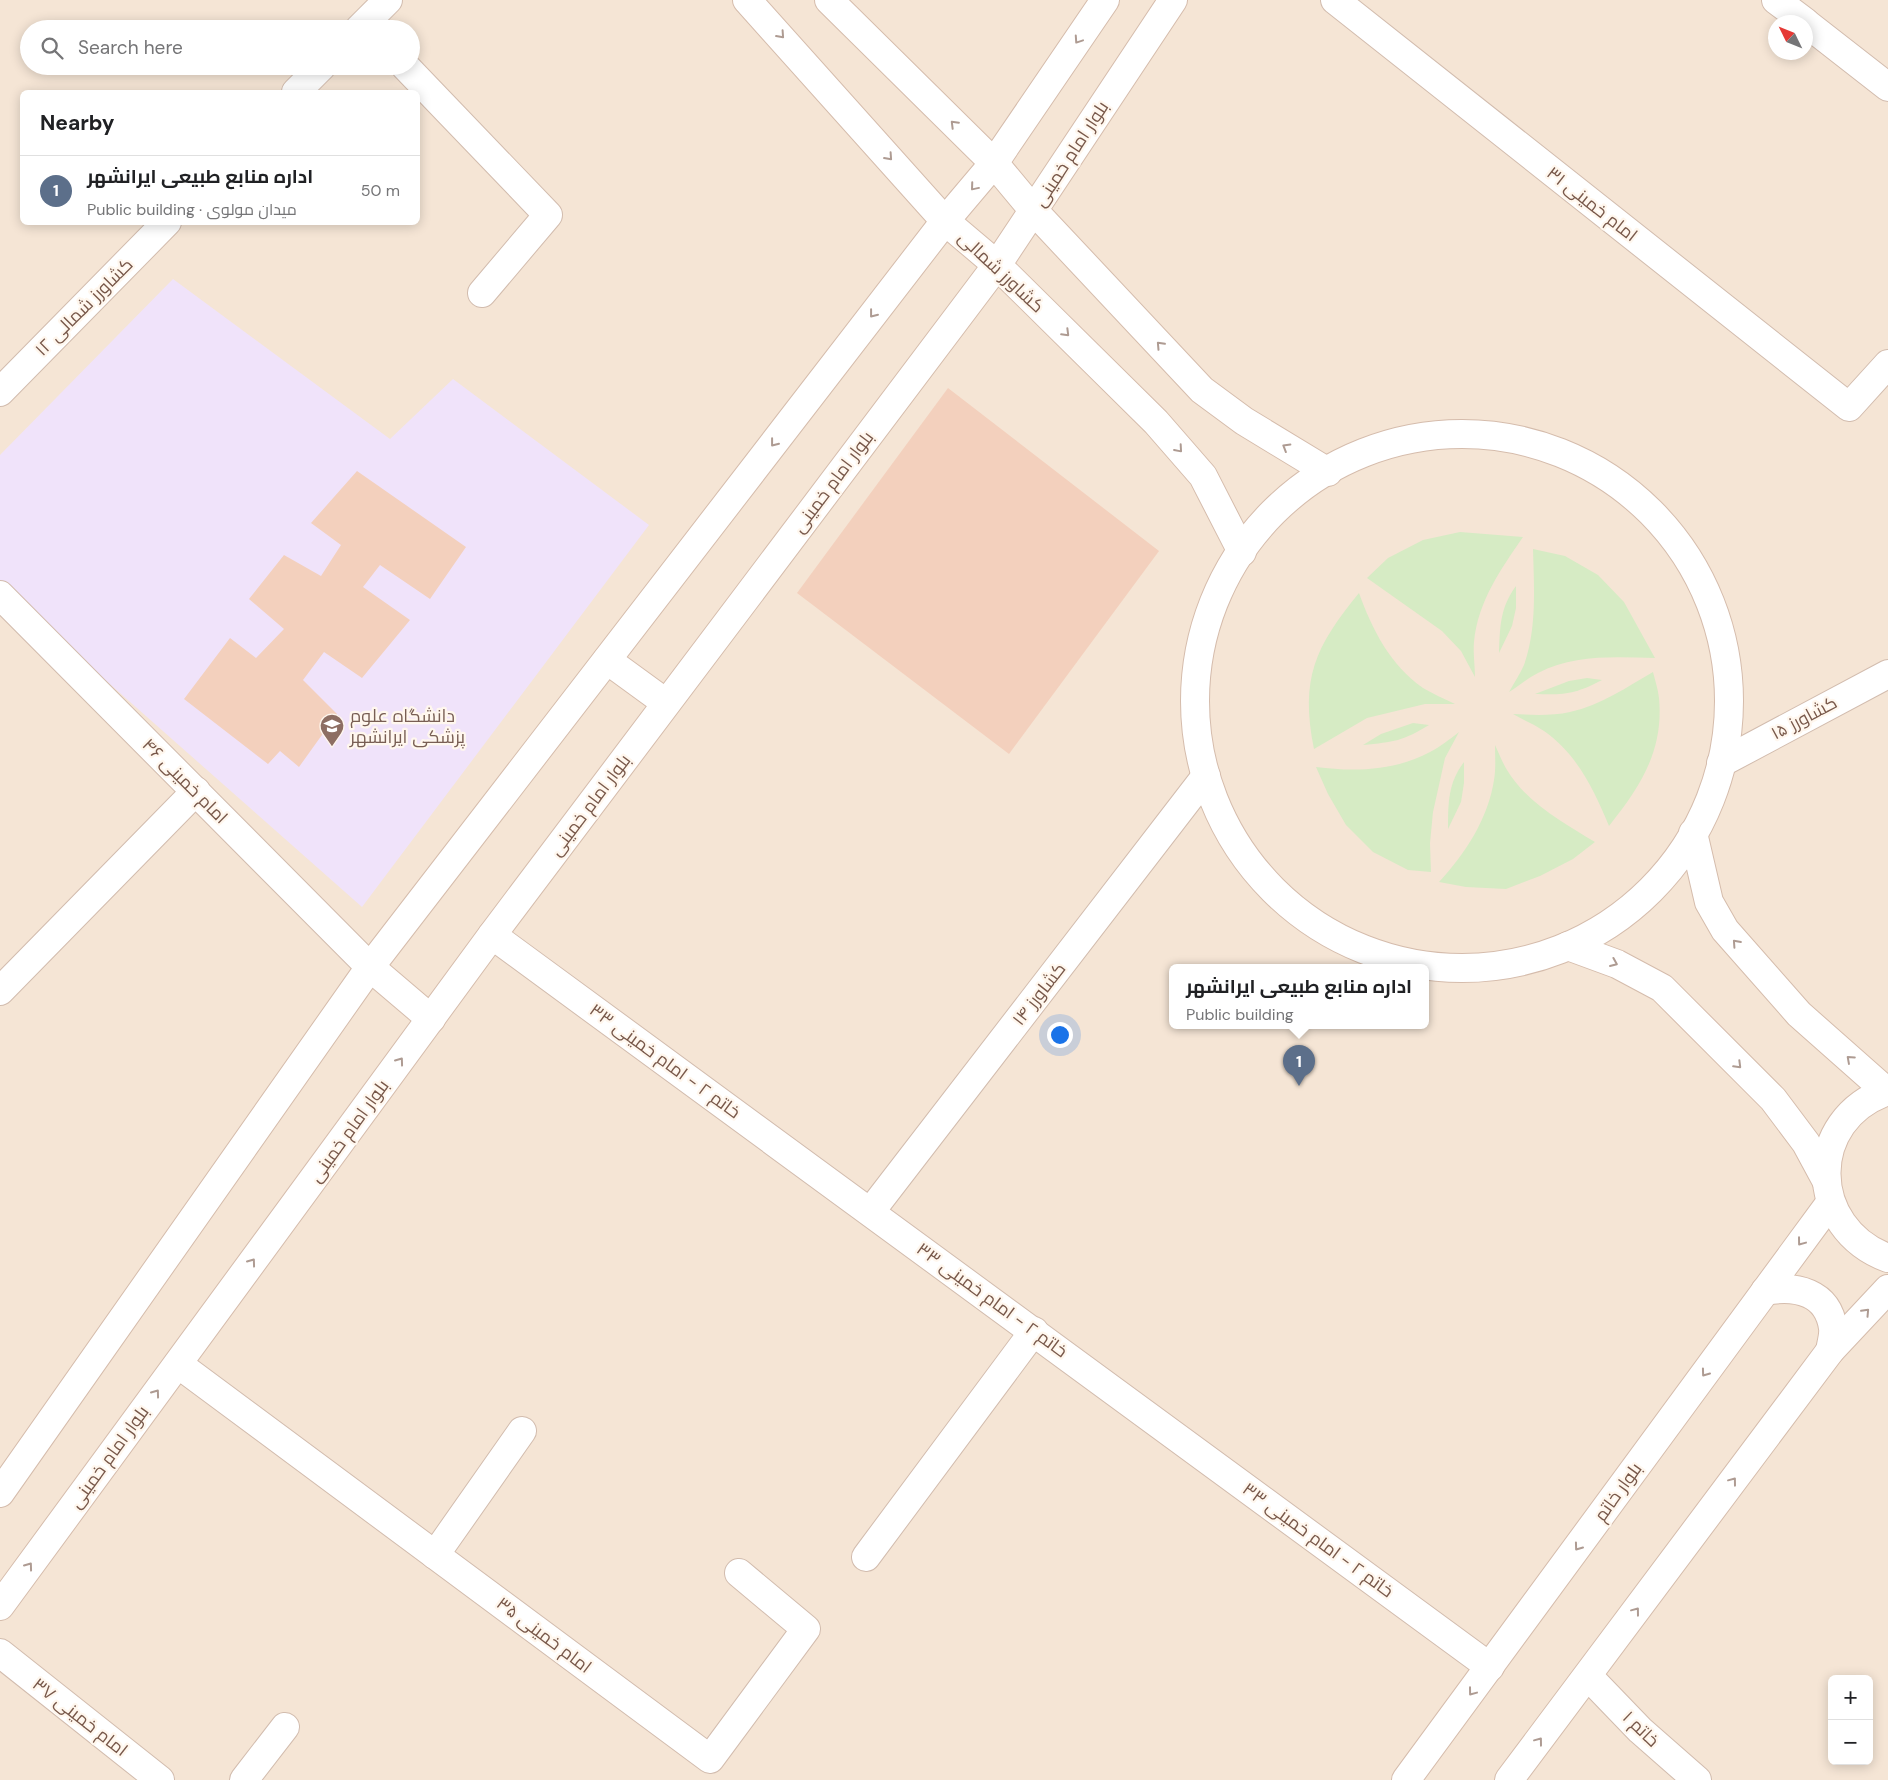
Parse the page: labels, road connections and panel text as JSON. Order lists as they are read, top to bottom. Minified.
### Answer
{"streets":{"main road":["بلوار امام خمینی","امام خمینی ۳۱","کشاورز شمالی","کشاورز شمالی ۱۲","کشاورز ۱۵","امام خمینی ۴۶","کشاورز ۱۴","خاتم ۲ - امام خمینی ۳۳","بلوار خاتم","امام خمینی ۳۵","امام خمینی ۳۷","خاتم ۱"]},"crossings":[["بلوار امام خمینی","کشاورز شمالی"],["بلوار امام خمینی","امام خمینی ۴۶"],["بلوار امام خمینی","خاتم ۲ - امام خمینی ۳۳"],["بلوار امام خمینی","امام خمینی ۳۵"],["کشاورز ۱۴","خاتم ۲ - امام خمینی ۳۳"],["خاتم ۲ - امام خمینی ۳۳","بلوار خاتم"]],"places":{"school or university":["دانشگاه علوم پزشکی ایرانشهر"]},"north":"top left","page":{"search":"Search here","heading":"Nearby","list":[{"mark":"1","name":"اداره منابع طبیعی ایرانشهر","note":"Public building · میدان مولوی","value":"50 m"}],"popup":["اداره منابع طبیعی ایرانشهر","Public building"],"pins":"1","map_buttons":["+","−"]}}
